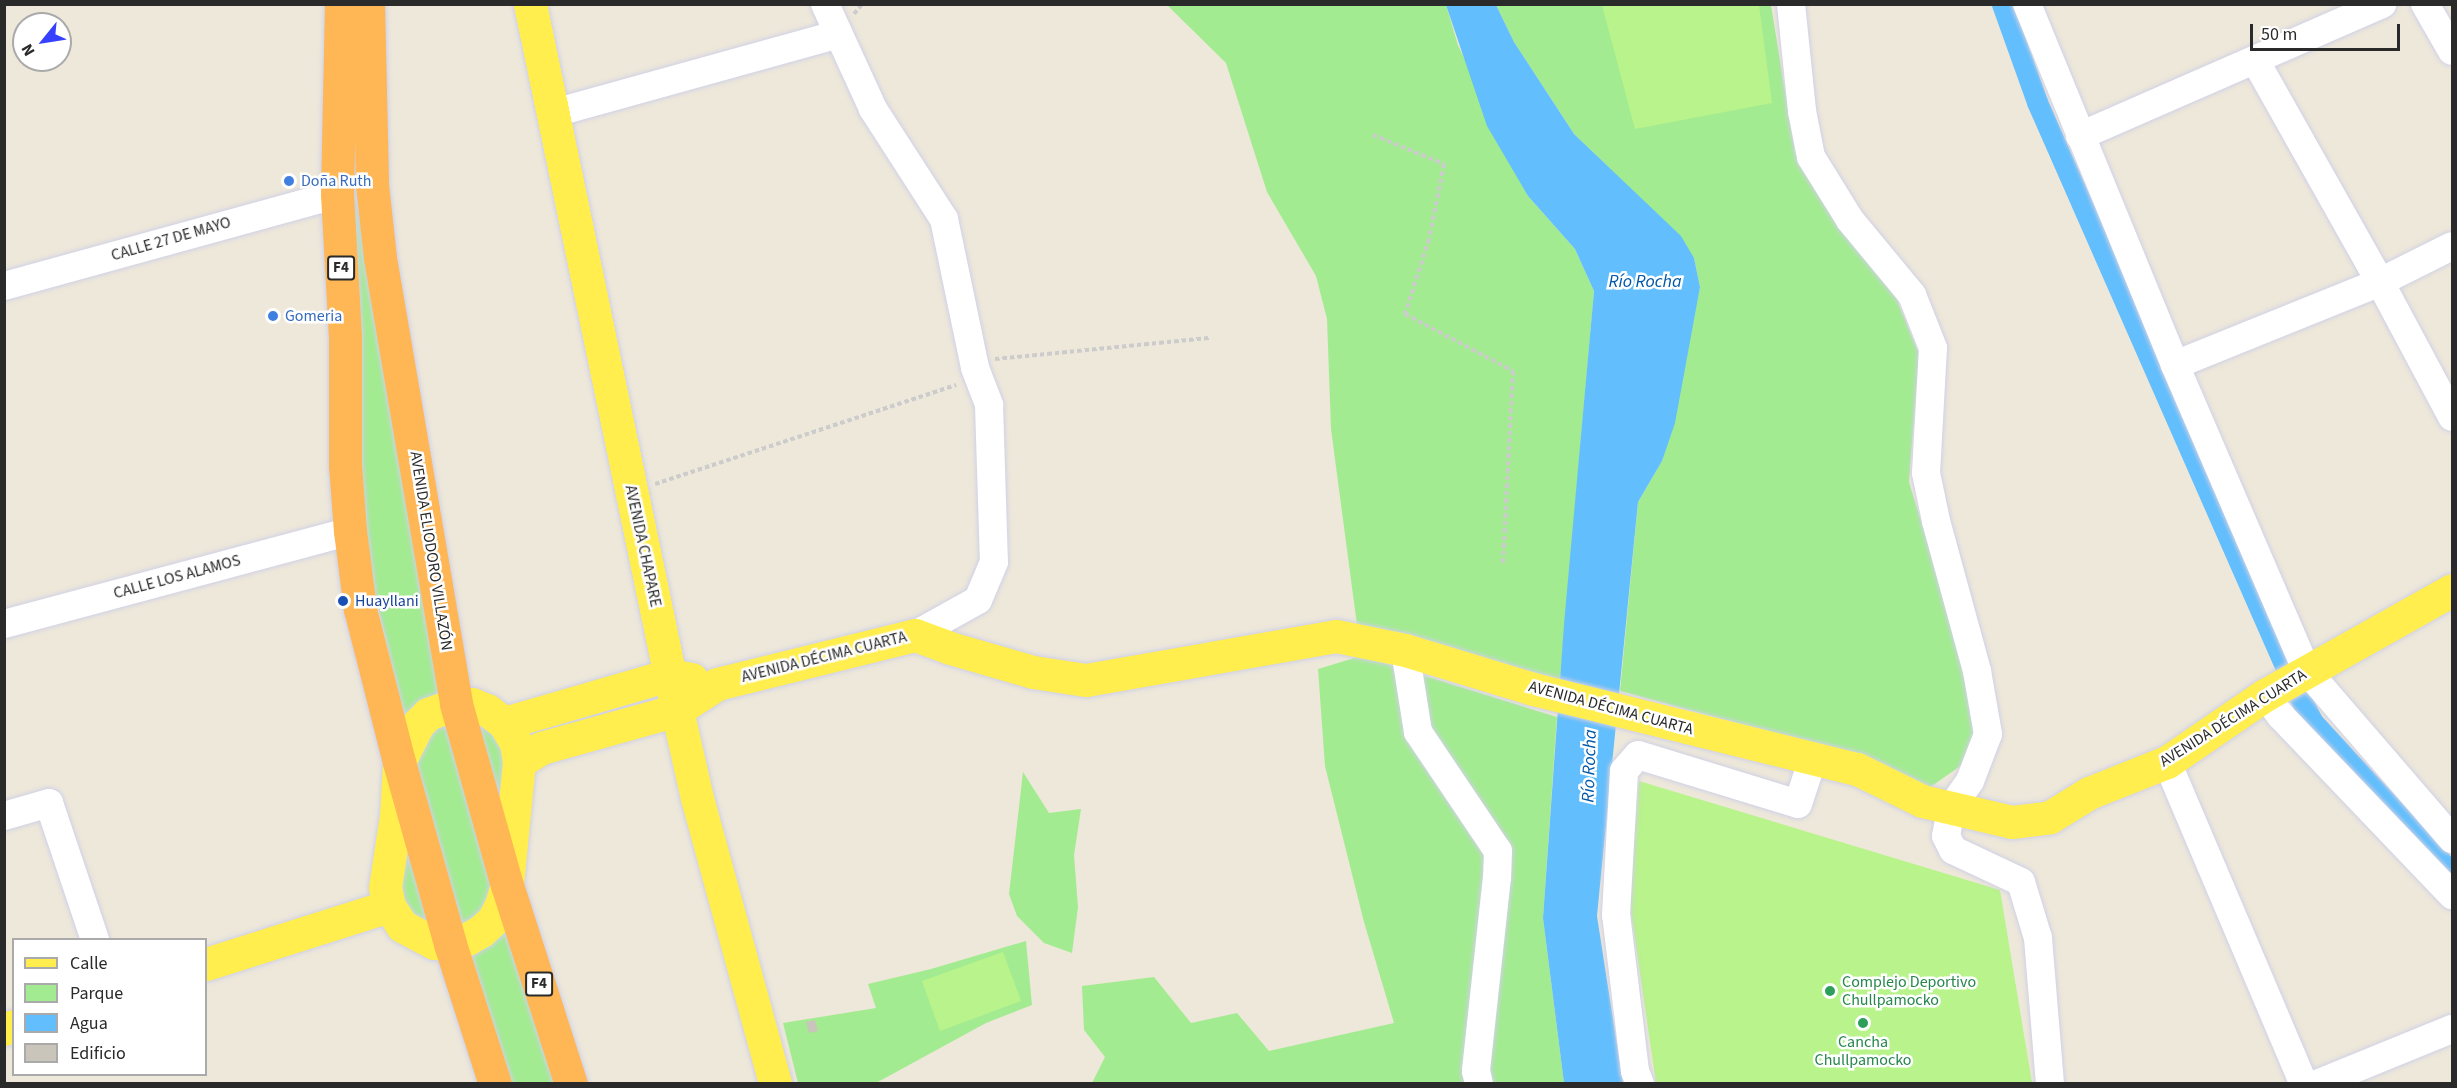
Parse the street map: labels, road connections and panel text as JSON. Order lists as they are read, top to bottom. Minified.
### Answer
{"streets":{"highway":["F4","AVENIDA ELIODORO VILLAZÓN"],"main road":["AVENIDA CHAPARE","AVENIDA DÉCIMA CUARTA"],"street":["CALLE 27 DE MAYO","CALLE LOS ALAMOS"]},"crossings":[["CALLE 27 DE MAYO","F4"],["F4","CALLE LOS ALAMOS"],["AVENIDA CHAPARE","AVENIDA DÉCIMA CUARTA"]],"water":["Río Rocha"],"places":["Doña Ruth","Gomeria","Huayllani","Complejo Deportivo Chullpamocko","Cancha Chullpamocko"],"legend":["Calle","Parque","Agua","Edificio"],"scale_bar":"50 m","north":"bottom left"}
